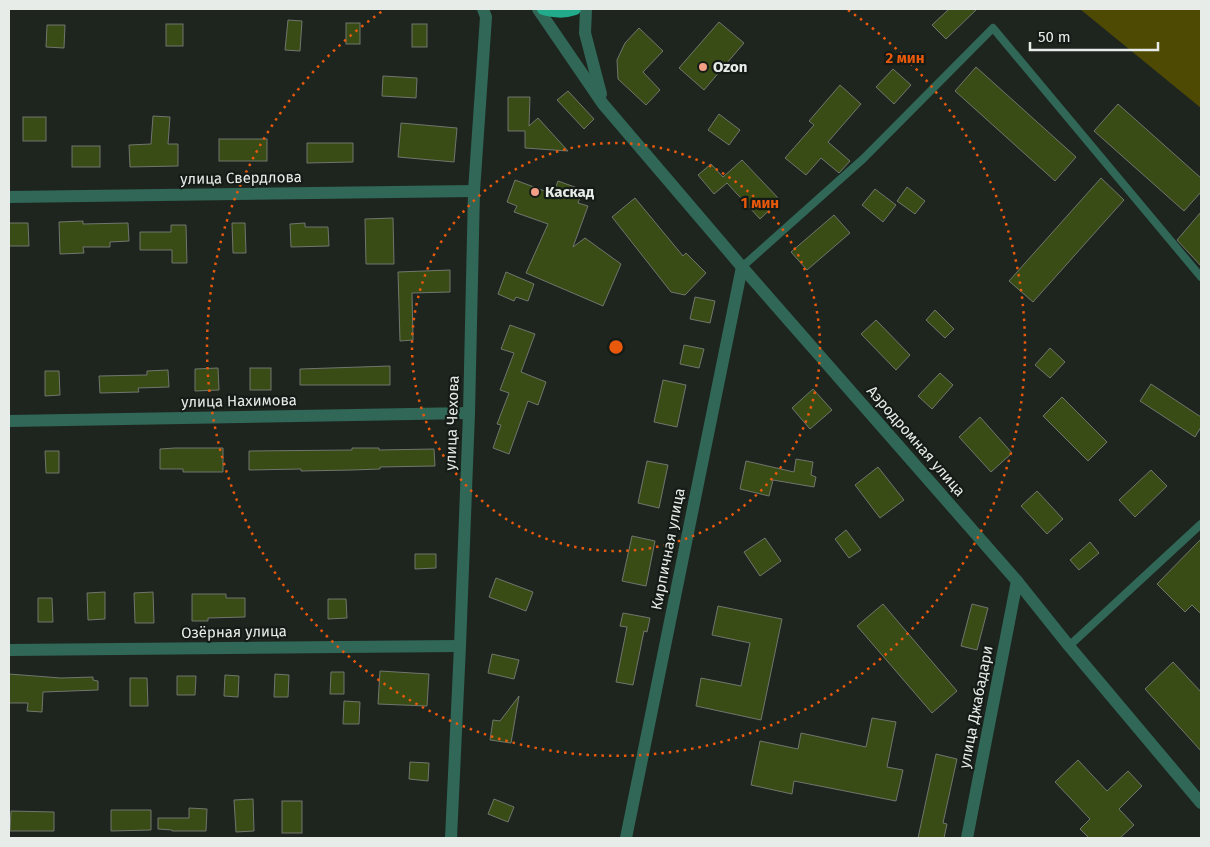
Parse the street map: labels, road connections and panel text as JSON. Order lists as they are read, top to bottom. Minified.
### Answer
{"streets":{"street":["улица Свердлова","улица Нахимова","улица Чехова","Аэродромная улица","Кирпичная улица","Озёрная улица","улица Джабадари"]},"crossings":[["улица Свердлова","улица Чехова"],["улица Нахимова","улица Чехова"],["улица Чехова","Озёрная улица"],["Аэродромная улица","Кирпичная улица"],["Аэродромная улица","улица Джабадари"]],"places":["Ozon","Каскад"],"scale_bar":"50 m","rings":["2 мин","1 мин"]}
